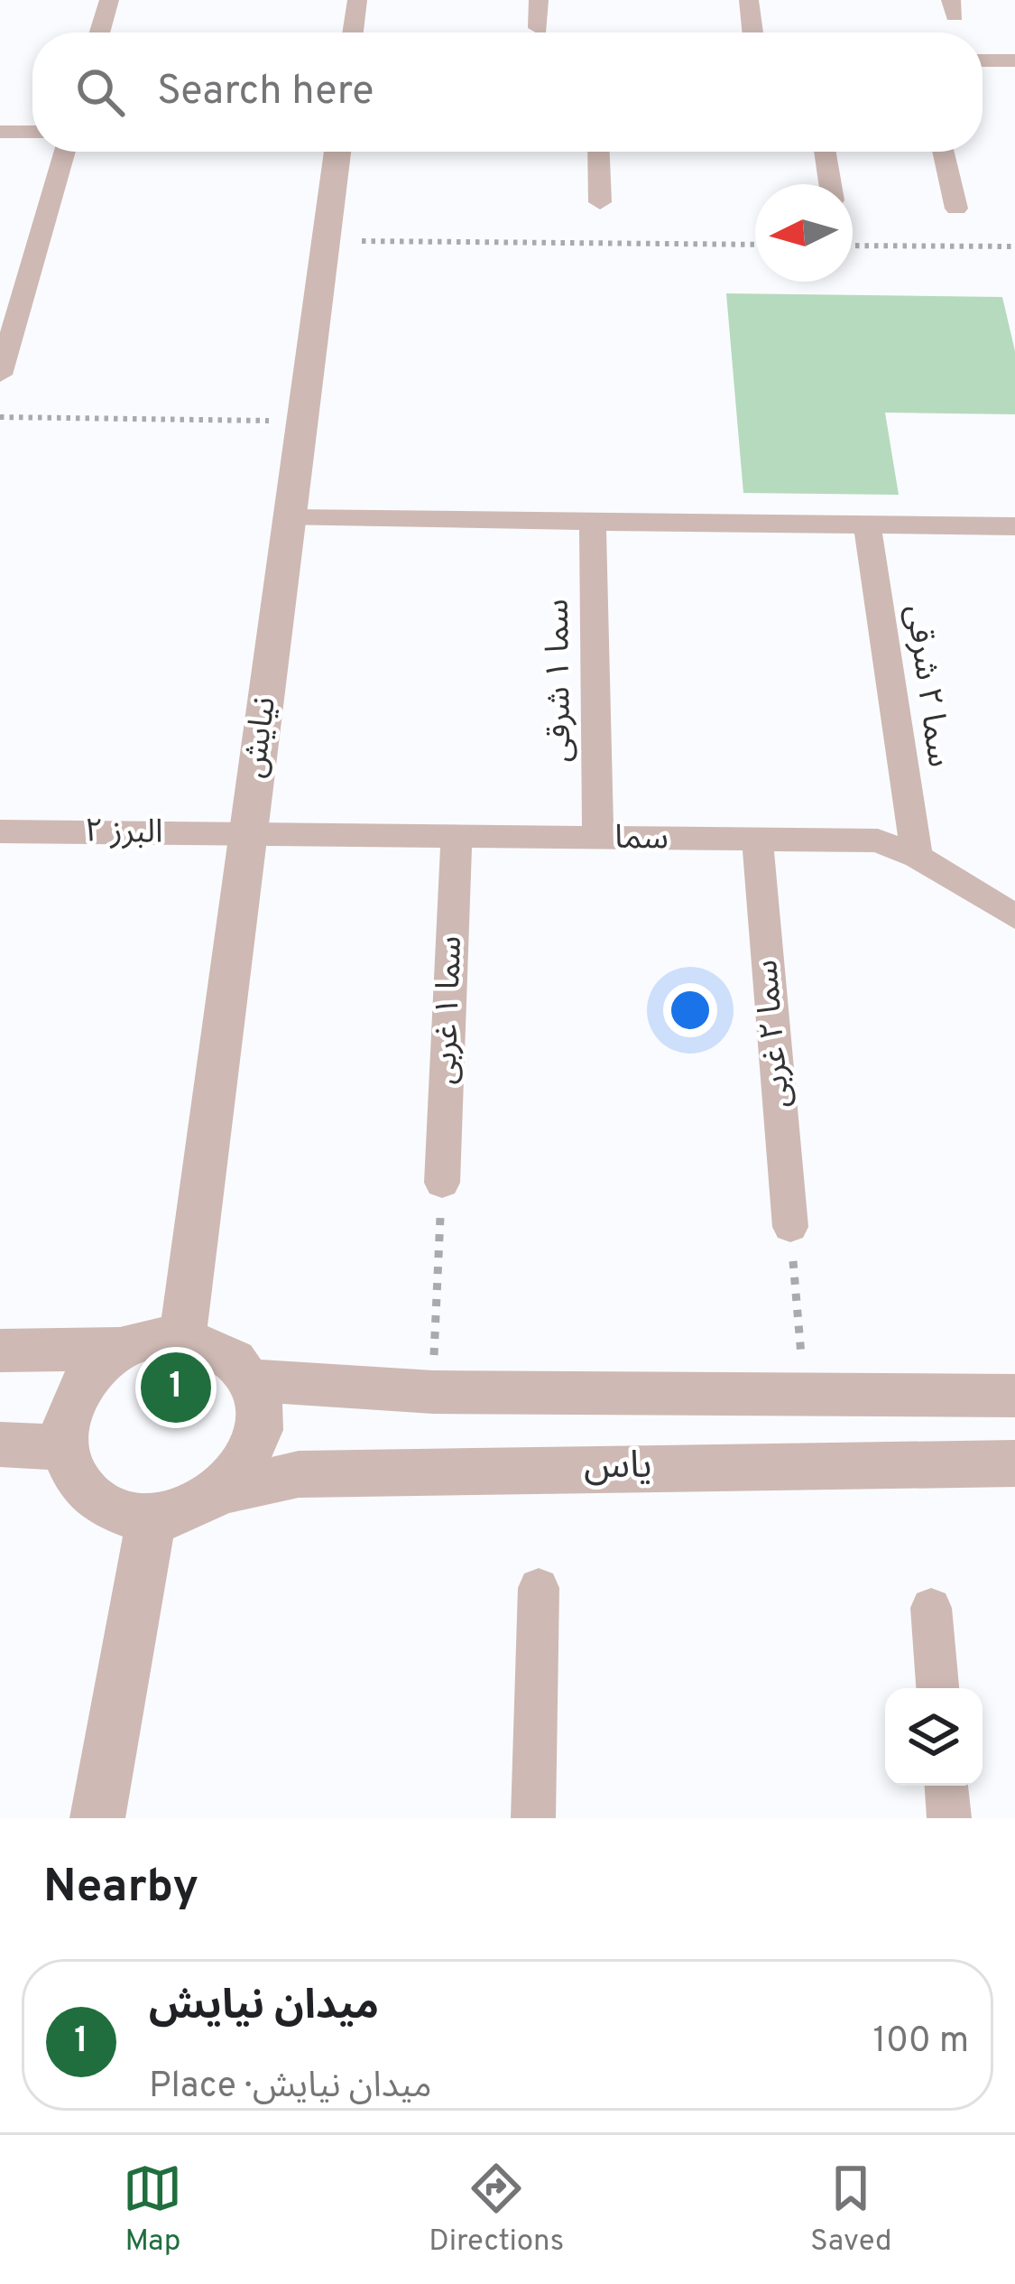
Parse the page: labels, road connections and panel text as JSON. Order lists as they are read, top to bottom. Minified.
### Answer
{"streets":{"street":["سما ۱ شرقی","سما ۲ شرقی","نیایش","البرز ۲","سما","سما ۱ غربی","سما ۲ غربی","یاس"]},"crossings":[["سما ۱ شرقی","سما"],["سما ۲ شرقی","سما"],["نیایش","البرز ۲"],["نیایش","سما"],["نیایش","یاس"],["البرز ۲","سما"],["سما","سما ۱ غربی"],["سما","سما ۲ غربی"]],"north":"left","page":{"search":"Search here","pins":"1","heading":"Nearby","list":[{"mark":"1","name":"میدان نیایش","note":"Place · میدان نیایش","value":"100 m"}],"nav":["Map","Directions","Saved"]}}
